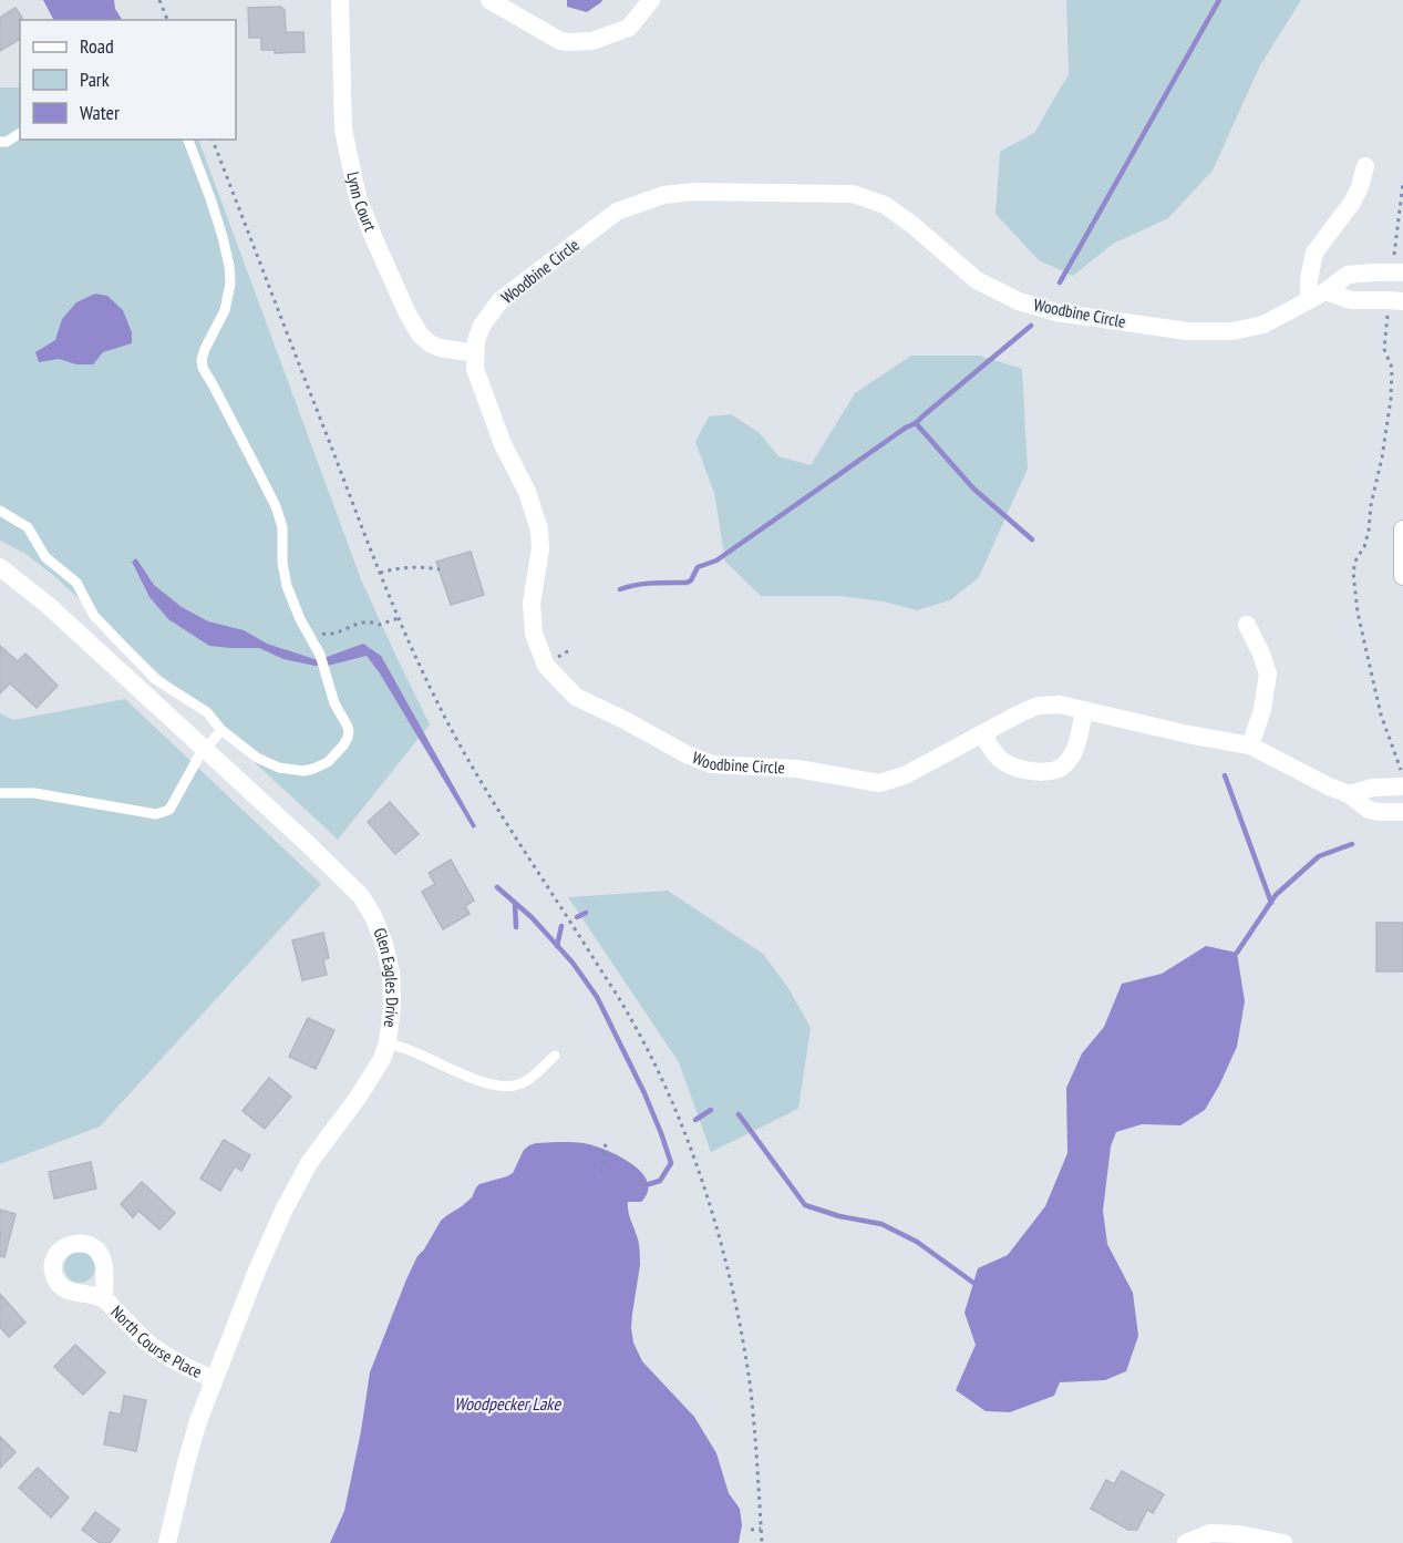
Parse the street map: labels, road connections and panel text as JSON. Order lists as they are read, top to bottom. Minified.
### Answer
{"streets":{"street":["Lynn Court","Woodbine Circle","Glen Eagles Drive","North Course Place"]},"crossings":[["Lynn Court","Woodbine Circle"],["Glen Eagles Drive","North Course Place"]],"water":["Woodpecker Lake"],"legend":["Road","Park","Water"]}
